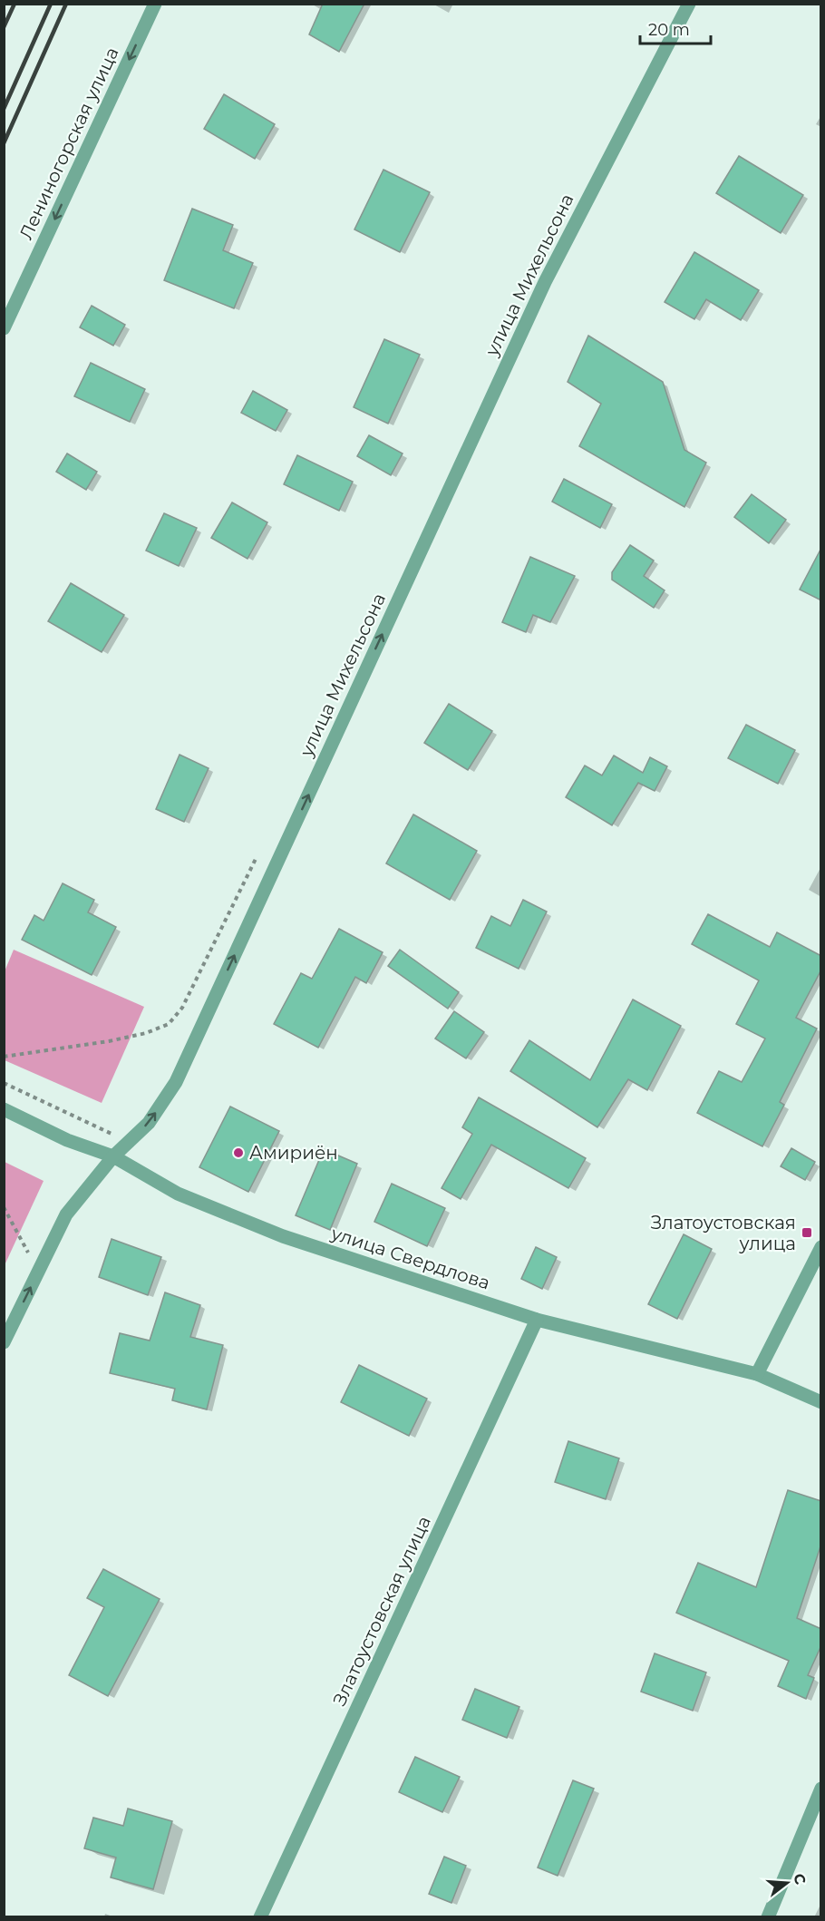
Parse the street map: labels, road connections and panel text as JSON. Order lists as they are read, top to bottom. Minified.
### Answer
{"streets":{"street":["Лениногорская улица","улица Михельсона","улица Свердлова","Златоустовская улица"]},"crossings":[["улица Михельсона","улица Свердлова"],["улица Свердлова","Златоустовская улица"]],"one_way":["Лениногорская улица","улица Михельсона"],"places":{"other":["Амириён"],"transit":["Златоустовская улица"]},"scale_bar":"20 m","north":"right"}
